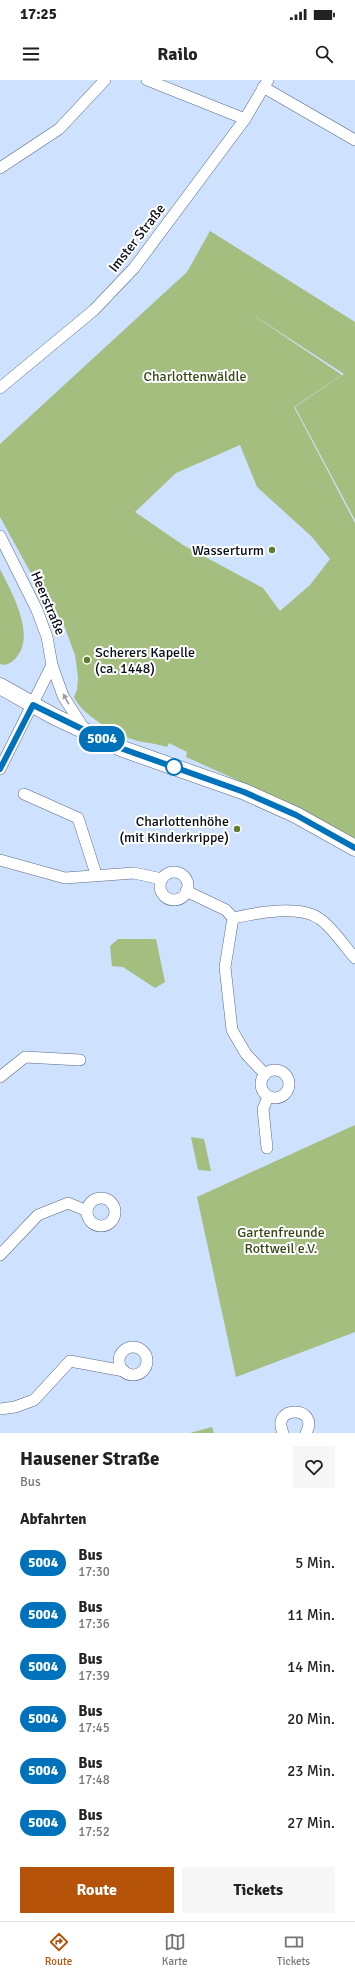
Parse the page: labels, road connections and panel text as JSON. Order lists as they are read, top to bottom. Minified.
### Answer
{"streets":{"street":["Imster Straße","Heerstraße"]},"parks":["Charlottenwäldle","Gartenfreunde Rottweil e.V."],"places":["Wasserturm","Scherers Kapelle (ca. 1448)","Charlottenhöhe (mit Kinderkrippe)"],"lines":["bus line 5004"],"page":{"status":"17:25","header":"Railo","on_map":"5004","heading":[["Hausener Straße","Bus"],"Abfahrten"],"list":[{"mark":"5004","name":"Bus","note":"17:30","value":"5 Min."},{"mark":"5004","name":"Bus","note":"17:36","value":"11 Min."},{"mark":"5004","name":"Bus","note":"17:39","value":"14 Min."},{"mark":"5004","name":"Bus","note":"17:45","value":"20 Min."},{"mark":"5004","name":"Bus","note":"17:48","value":"23 Min."},{"mark":"5004","name":"Bus","note":"17:52","value":"27 Min."}],"buttons":["Route","Tickets"],"tabs":["Route","Karte","Tickets"]}}
